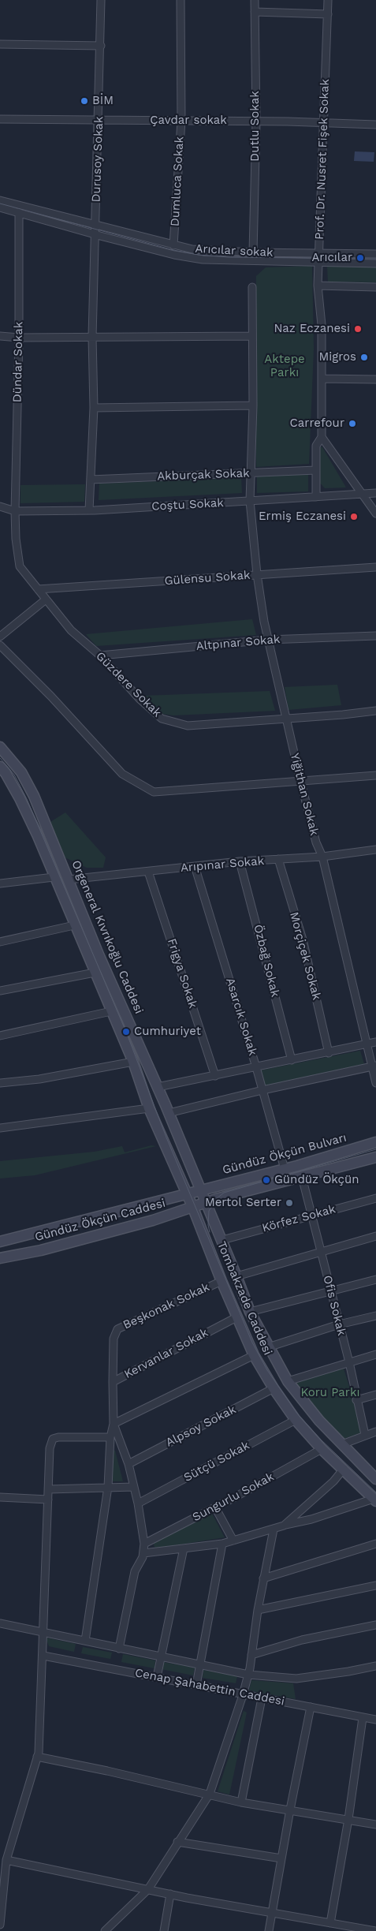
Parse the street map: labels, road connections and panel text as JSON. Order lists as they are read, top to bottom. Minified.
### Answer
{"streets":{"main road":["Orgeneral Kıvrıkoğlu Caddesi","Gündüz Ökçün Bulvarı","Gündüz Ökçün Caddesi","Tombakzade Caddesi"],"street":["Çavdar sokak","Dutlu Sokak","Durusoy Sokak","Prof. Dr. Nusret Fişek Sokak","Dumluca Sokak","Arıcılar sokak","Dündar Sokak","Akburçak Sokak","Coştu Sokak","Gülensu Sokak","Altpınar Sokak","Güzdere Sokak","Yiğithan Sokak","Arıpınar Sokak","Morçiçek Sokak","Özbağ Sokak","Frigya Sokak","Asarcık Sokak","Körfez Sokak","Ofis Sokak","Beşkonak Sokak","Kervanlar Sokak","Alpsoy Sokak","Sütçü Sokak","Sungurlu Sokak","Cenap Şahabettin Caddesi"]},"crossings":[["Çavdar sokak","Dutlu Sokak"],["Çavdar sokak","Durusoy Sokak"],["Çavdar sokak","Prof. Dr. Nusret Fişek Sokak"],["Çavdar sokak","Dumluca Sokak"],["Dutlu Sokak","Arıcılar sokak"],["Durusoy Sokak","Arıcılar sokak"],["Durusoy Sokak","Akburçak Sokak"],["Durusoy Sokak","Coştu Sokak"],["Prof. Dr. Nusret Fişek Sokak","Arıcılar sokak"],["Prof. Dr. Nusret Fişek Sokak","Akburçak Sokak"],["Prof. Dr. Nusret Fişek Sokak","Coştu Sokak"],["Dumluca Sokak","Arıcılar sokak"],["Dündar Sokak","Coştu Sokak"],["Dündar Sokak","Güzdere Sokak"],["Coştu Sokak","Güzdere Sokak"],["Coştu Sokak","Yiğithan Sokak"],["Gülensu Sokak","Güzdere Sokak"],["Gülensu Sokak","Yiğithan Sokak"],["Altpınar Sokak","Güzdere Sokak"],["Altpınar Sokak","Yiğithan Sokak"],["Güzdere Sokak","Yiğithan Sokak"],["Yiğithan Sokak","Arıpınar Sokak"],["Arıpınar Sokak","Orgeneral Kıvrıkoğlu Caddesi"],["Arıpınar Sokak","Morçiçek Sokak"],["Arıpınar Sokak","Özbağ Sokak"],["Arıpınar Sokak","Frigya Sokak"],["Arıpınar Sokak","Asarcık Sokak"],["Orgeneral Kıvrıkoğlu Caddesi","Gündüz Ökçün Bulvarı"],["Orgeneral Kıvrıkoğlu Caddesi","Gündüz Ökçün Caddesi"],["Orgeneral Kıvrıkoğlu Caddesi","Tombakzade Caddesi"],["Asarcık Sokak","Gündüz Ökçün Bulvarı"],["Gündüz Ökçün Bulvarı","Gündüz Ökçün Caddesi"],["Körfez Sokak","Tombakzade Caddesi"],["Körfez Sokak","Ofis Sokak"],["Gündüz Ökçün Caddesi","Tombakzade Caddesi"],["Tombakzade Caddesi","Beşkonak Sokak"],["Tombakzade Caddesi","Kervanlar Sokak"],["Tombakzade Caddesi","Alpsoy Sokak"],["Tombakzade Caddesi","Sütçü Sokak"],["Tombakzade Caddesi","Sungurlu Sokak"],["Beşkonak Sokak","Kervanlar Sokak"]],"parks":["Aktepe Parkı","Koru Parkı"],"places":["BİM","Arıcılar","Naz Eczanesi","Migros","Carrefour","Ermiş Eczanesi","Cumhuriyet","Gündüz Ökçün","Mertol Serter"]}
